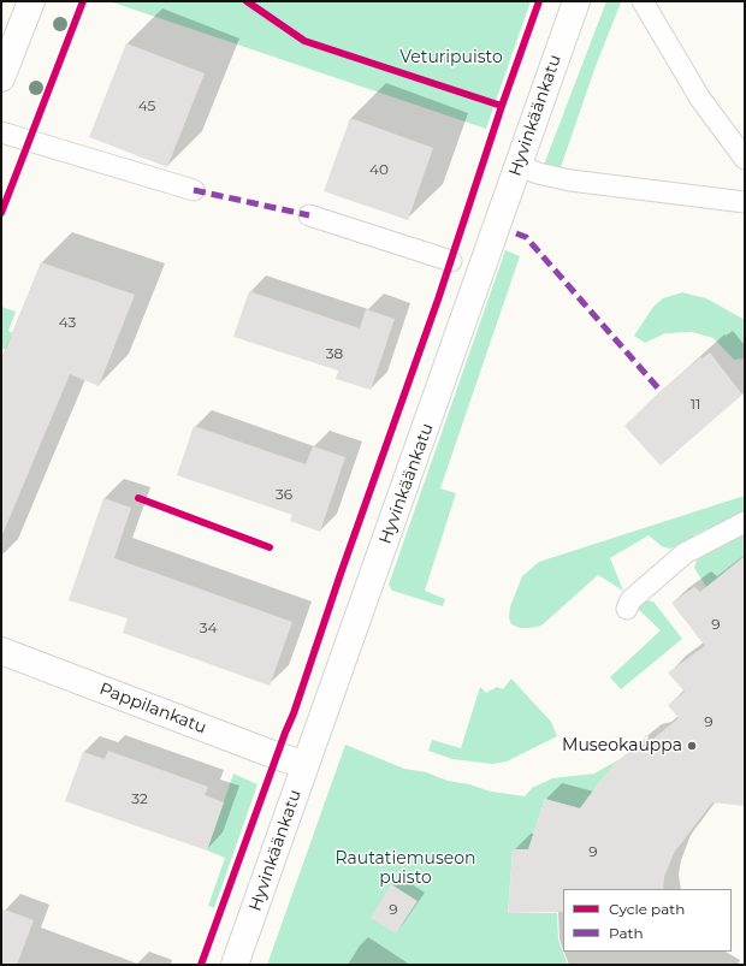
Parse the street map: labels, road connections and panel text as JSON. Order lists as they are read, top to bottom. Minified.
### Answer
{"streets":{"street":["Hyvinkäänkatu","Pappilankatu"]},"crossings":[["Hyvinkäänkatu","Pappilankatu"]],"parks":["Veturipuisto","Rautatiemuseon puisto"],"places":["Museokauppa"],"house_numbers":["45","40","43","38","11","36","9","34","9","32","9","9"],"legend":["Cycle path","Path"]}
